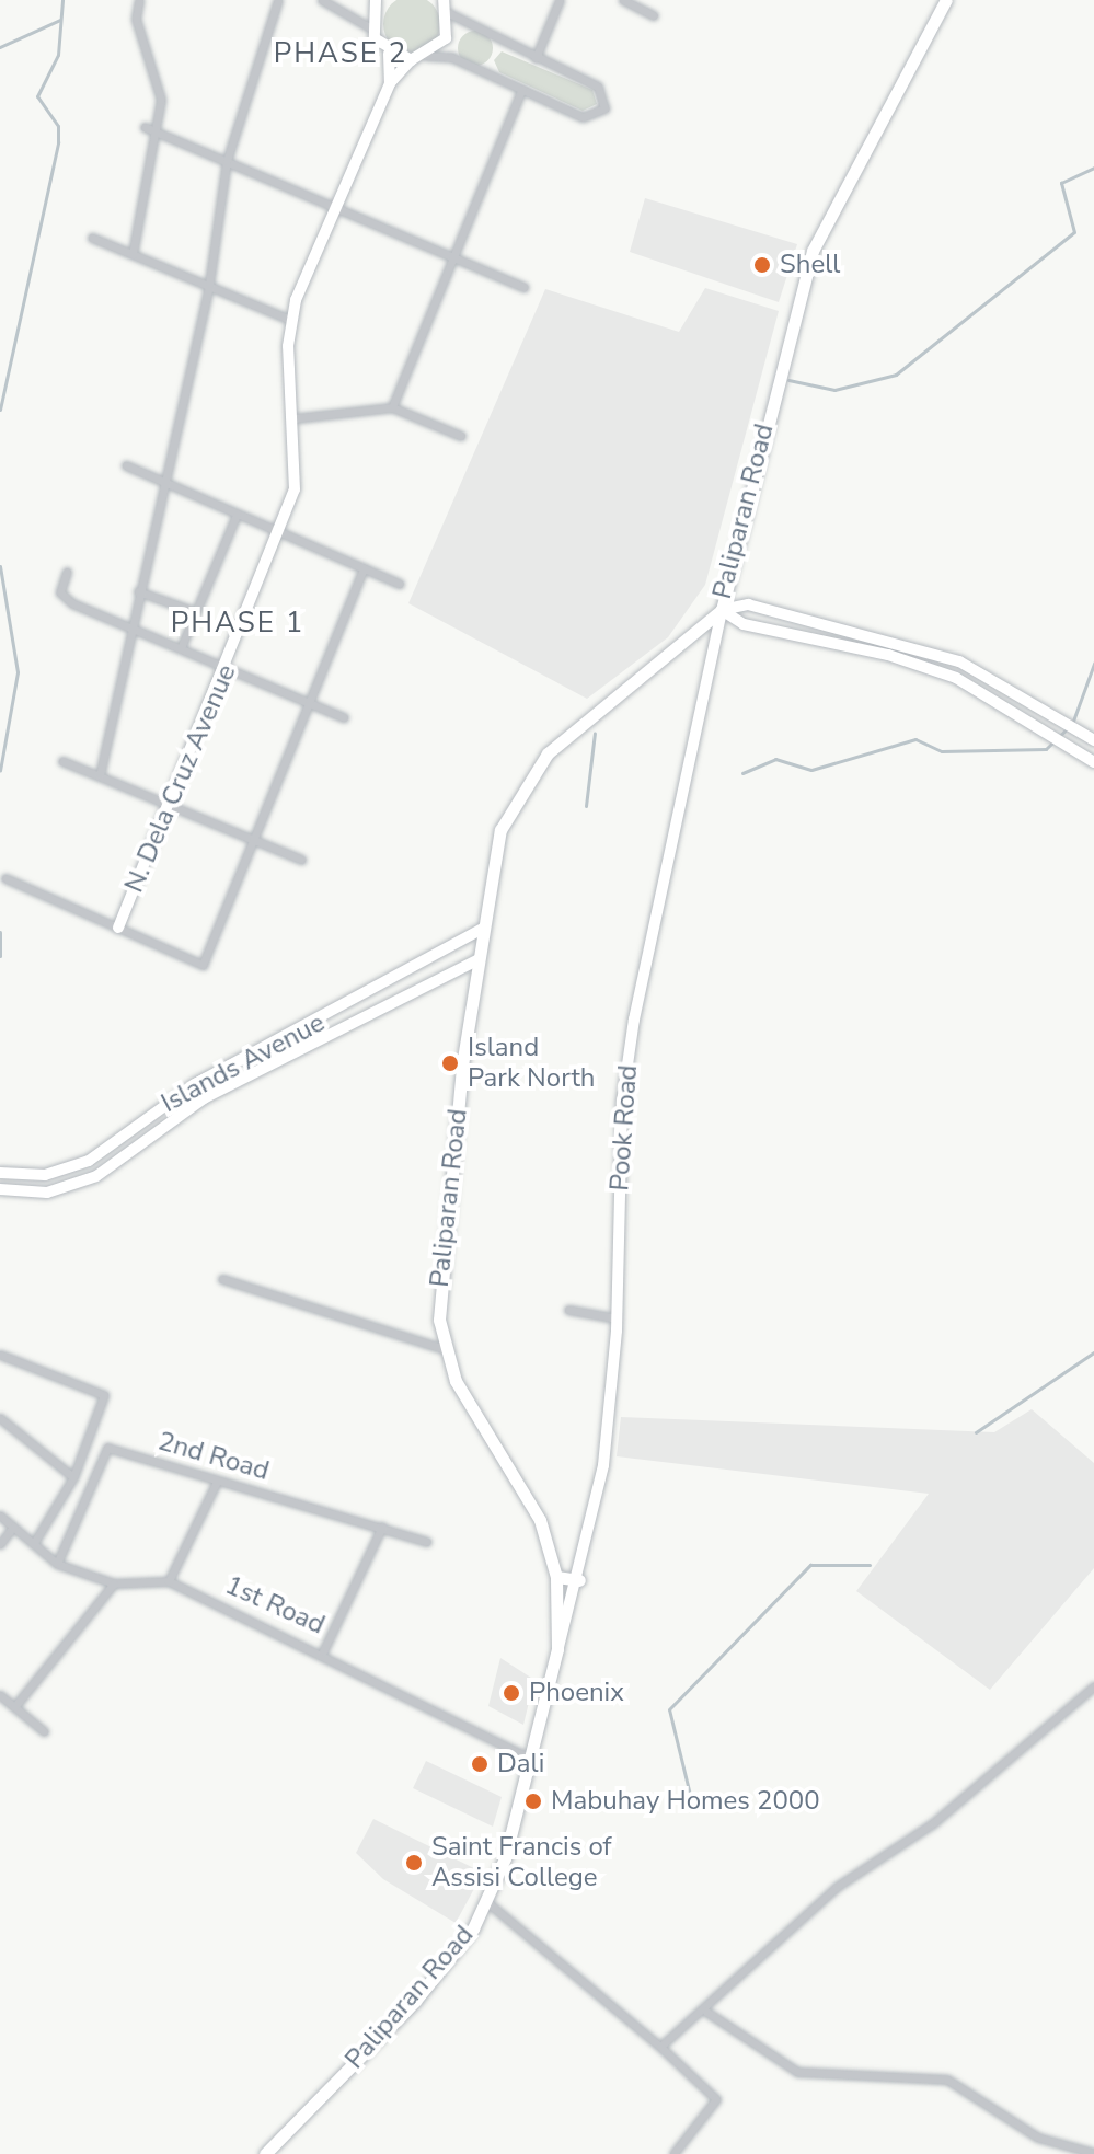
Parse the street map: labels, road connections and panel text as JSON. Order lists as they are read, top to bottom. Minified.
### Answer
{"streets":{"main road":["Paliparan Road"],"street":["N. Dela Cruz Avenue","Islands Avenue","Pook Road","2nd Road","1st Road"]},"crossings":[["Paliparan Road","Islands Avenue"],["Paliparan Road","Pook Road"],["Paliparan Road","1st Road"],["2nd Road","1st Road"]],"districts":["PHASE 2","PHASE 1"],"places":["Shell","Island Park North","Phoenix","Dali","Mabuhay Homes 2000","Saint Francis of Assisi College"]}
